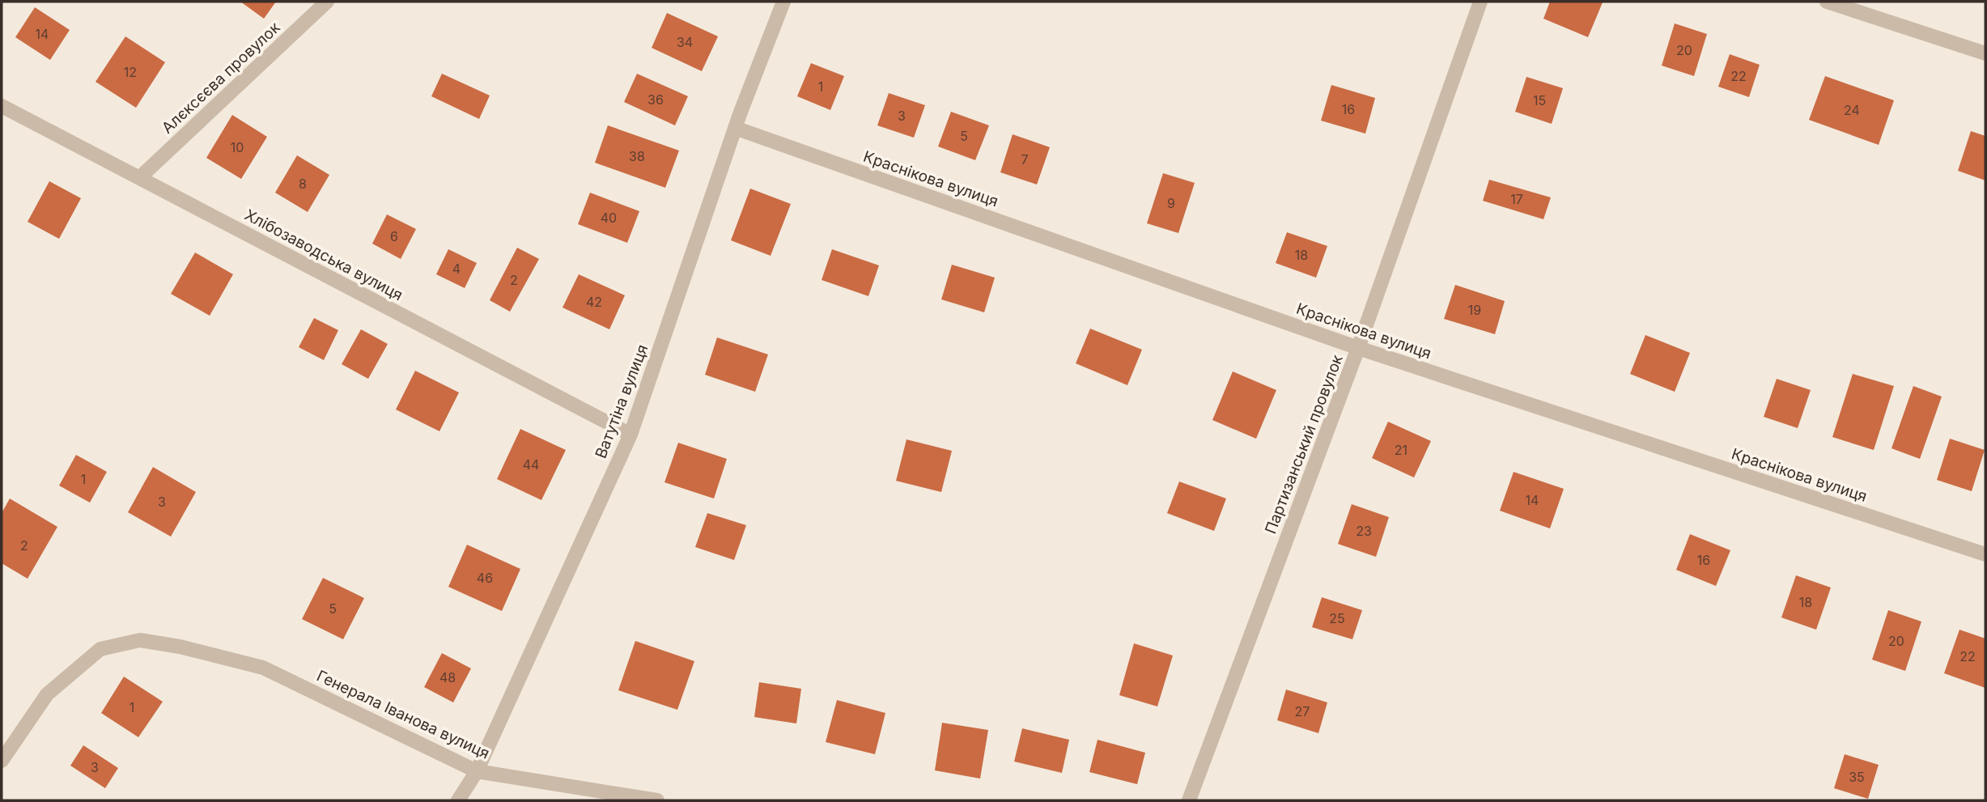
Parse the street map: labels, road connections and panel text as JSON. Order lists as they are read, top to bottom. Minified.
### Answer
{"streets":{"street":["Алєксєєва провулок","Краснікова вулиця","Хлібозаводська вулиця","Ватутіна вулиця","Партизанський провулок","Генерала Іванова вулиця"]},"crossings":[["Алєксєєва провулок","Хлібозаводська вулиця"],["Краснікова вулиця","Ватутіна вулиця"],["Краснікова вулиця","Партизанський провулок"],["Хлібозаводська вулиця","Ватутіна вулиця"],["Ватутіна вулиця","Генерала Іванова вулиця"]],"house_numbers":["14","34","20","12","22","1","36","15","16","24","3","5","10","38","7","8","17","9","40","6","18","4","2","42","19","21","44","1","14","3","23","2","16","46","18","5","25","20","22","48","1","27","3","35"]}
